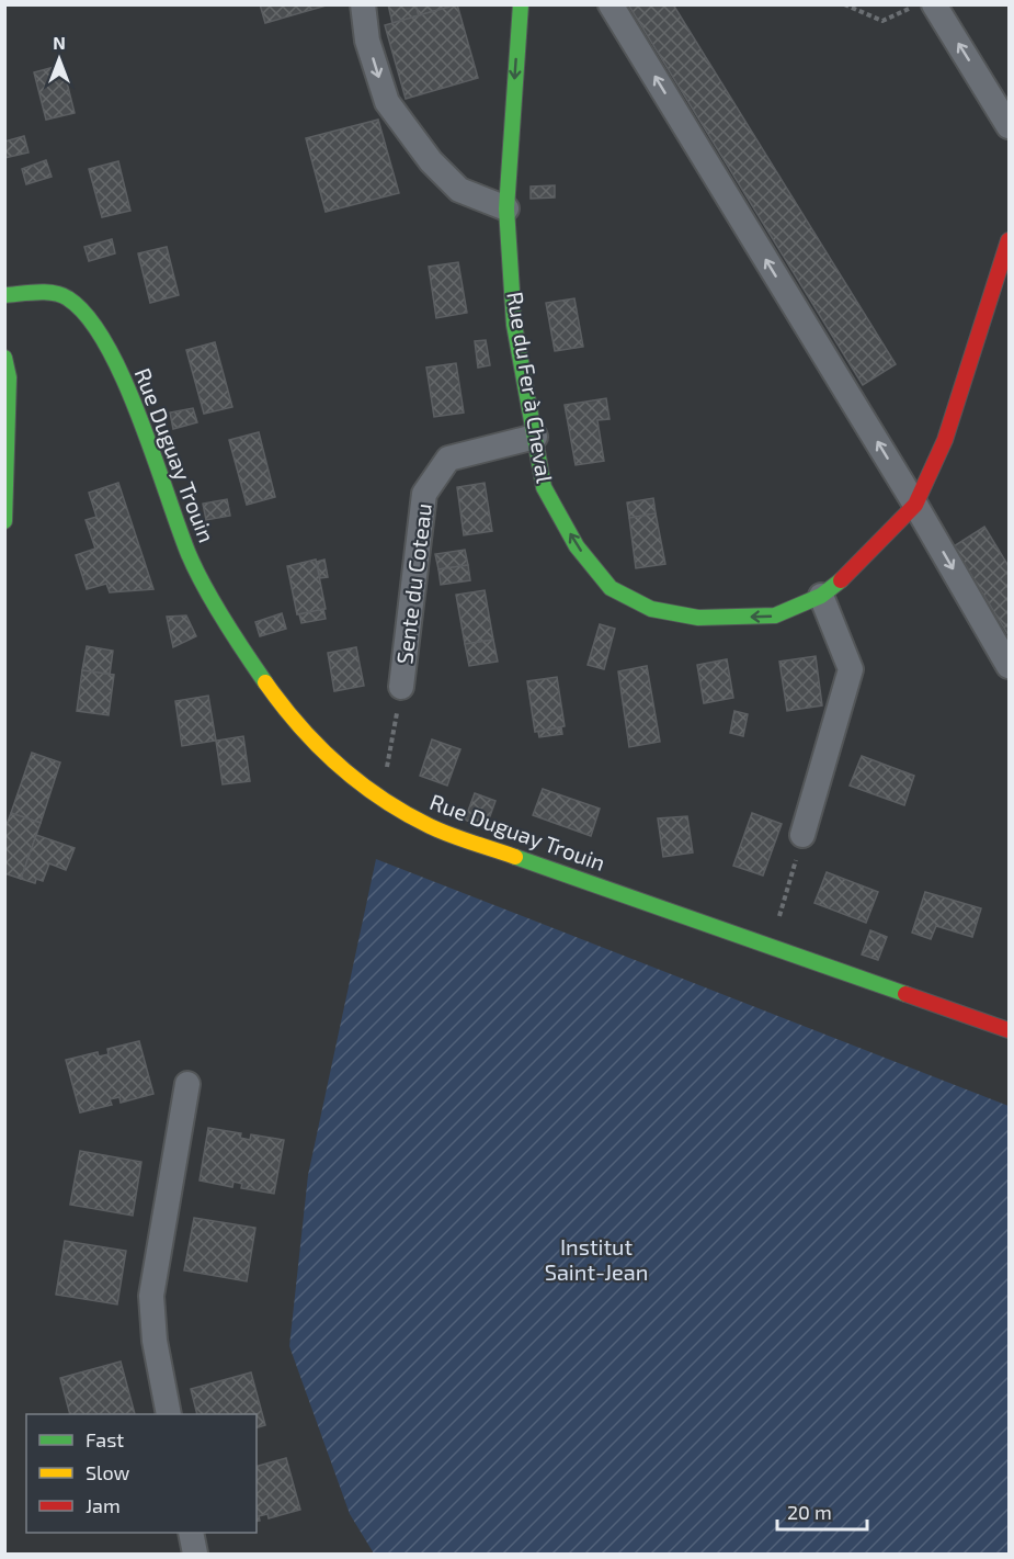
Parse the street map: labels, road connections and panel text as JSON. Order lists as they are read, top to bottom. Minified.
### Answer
{"streets":{"street":["Rue du Fer à Cheval","Rue Duguay Trouin","Sente du Coteau"]},"crossings":[["Rue du Fer à Cheval","Sente du Coteau"]],"parks":["Institut Saint-Jean"],"legend":["Fast","Slow","Jam"],"scale_bar":"20 m","north":"top"}
